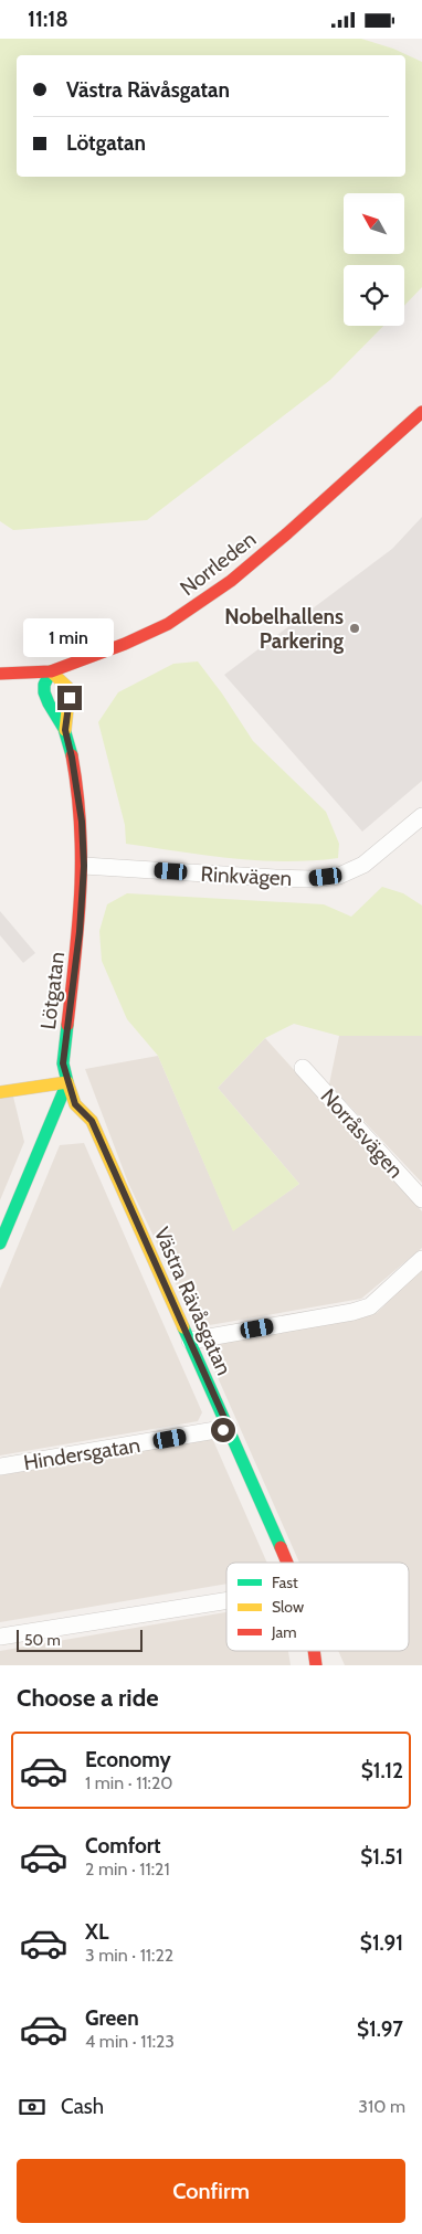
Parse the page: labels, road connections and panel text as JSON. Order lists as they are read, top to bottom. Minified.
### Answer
{"streets":{"street":["Norrleden","Rinkvägen","Lötgatan","Norråsvägen","Västra Rävåsgatan","Hindersgatan"]},"crossings":[["Norrleden","Lötgatan"],["Rinkvägen","Lötgatan"],["Lötgatan","Västra Rävåsgatan"],["Västra Rävåsgatan","Hindersgatan"]],"places":["Nobelhallens Parkering"],"legend":["Fast","Slow","Jam"],"scale_bar":"50 m","north":"top left","page":{"status":"11:18","banner":["Västra Rävåsgatan","Lötgatan"],"bubble":"1 min","scale":"50 m","heading":"Choose a ride","list":[{"name":"Economy","note":"1 min · 11:20","value":"$1.12"},{"name":"Comfort","note":"2 min · 11:21","value":"$1.51"},{"name":"XL","note":"3 min · 11:22","value":"$1.91"},{"name":"Green","note":"4 min · 11:23","value":"$1.97"}],"pay":["Cash","310 m"],"buttons":"Confirm"}}
